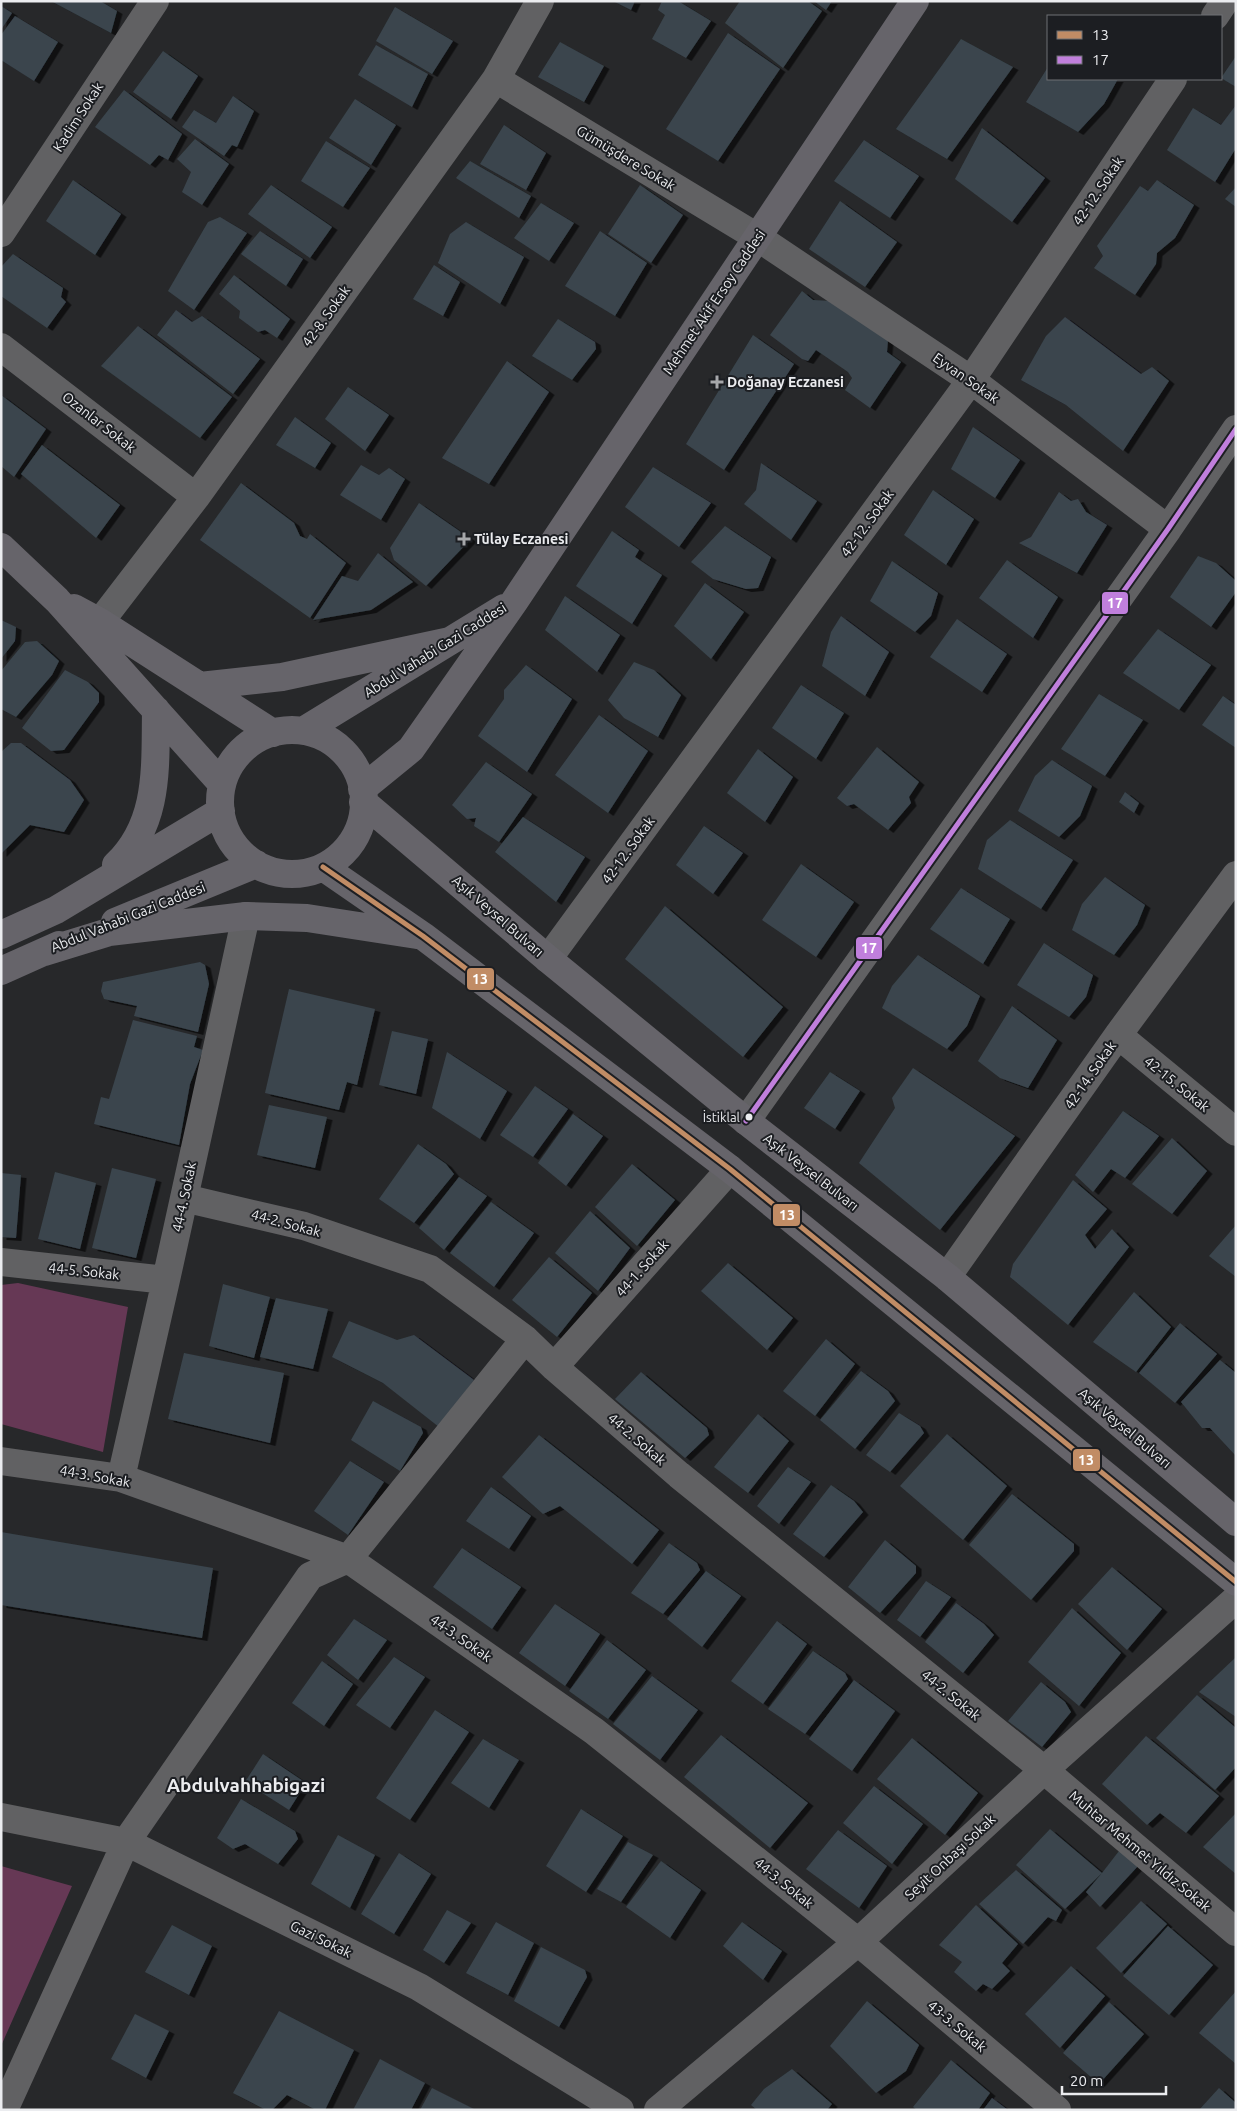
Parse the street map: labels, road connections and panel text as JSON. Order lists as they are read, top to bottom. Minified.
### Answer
{"streets":{"main road":["Mehmet Akif Ersoy Caddesi","Abdul Vahabi Gazi Caddesi","Aşık Veysel Bulvarı"],"street":["Kadim Sokak","Gümüşdere Sokak","42-12. Sokak","42-8. Sokak","Eyvan Sokak","Ozanlar Sokak","42-14. Sokak","42-15. Sokak","44-4. Sokak","44-2. Sokak","44-1. Sokak","44-5. Sokak","44-3. Sokak","Muhtar Mehmet Yıldız Sokak","Seyit Onbaşı Sokak","Gazi Sokak","43-3. Sokak"]},"crossings":[["Gümüşdere Sokak","Mehmet Akif Ersoy Caddesi"],["Gümüşdere Sokak","42-8. Sokak"],["Gümüşdere Sokak","Eyvan Sokak"],["42-12. Sokak","Eyvan Sokak"],["42-12. Sokak","Aşık Veysel Bulvarı"],["Mehmet Akif Ersoy Caddesi","Eyvan Sokak"],["Mehmet Akif Ersoy Caddesi","Abdul Vahabi Gazi Caddesi"],["42-8. Sokak","Ozanlar Sokak"],["Abdul Vahabi Gazi Caddesi","Aşık Veysel Bulvarı"],["Aşık Veysel Bulvarı","42-14. Sokak"],["42-14. Sokak","42-15. Sokak"],["44-4. Sokak","44-2. Sokak"],["44-4. Sokak","44-5. Sokak"],["44-4. Sokak","44-3. Sokak"],["44-2. Sokak","44-1. Sokak"],["44-2. Sokak","Muhtar Mehmet Yıldız Sokak"],["44-2. Sokak","Seyit Onbaşı Sokak"],["44-3. Sokak","Seyit Onbaşı Sokak"],["44-3. Sokak","43-3. Sokak"],["Muhtar Mehmet Yıldız Sokak","Seyit Onbaşı Sokak"],["Seyit Onbaşı Sokak","43-3. Sokak"]],"districts":["Abdulvahhabigazi"],"places":{"health":["Doğanay Eczanesi","Tülay Eczanesi"],"other":["İstiklal"]},"lines":["transit line 17","transit line 13"],"legend":["13","17"],"scale_bar":"20 m"}
